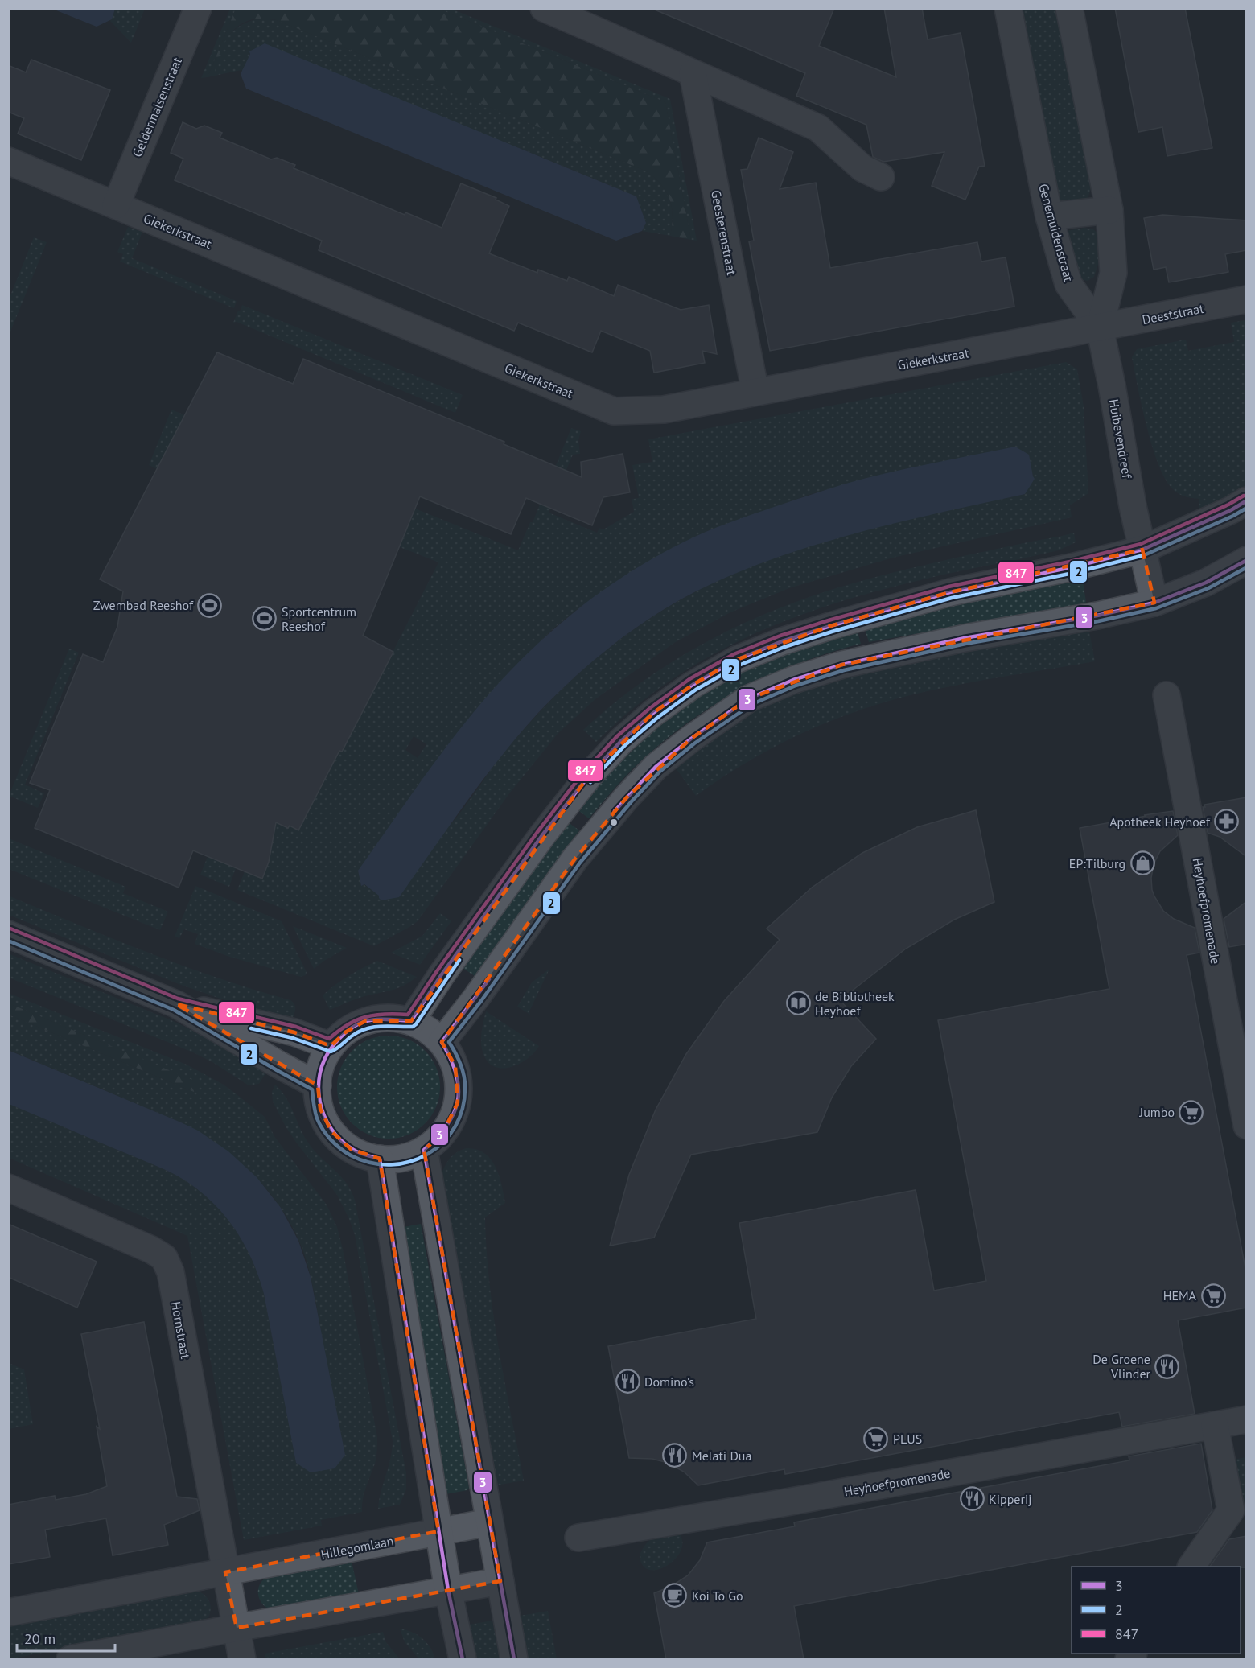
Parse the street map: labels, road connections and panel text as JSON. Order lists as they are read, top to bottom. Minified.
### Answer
{"streets":{"street":["Geldermalsenstraat","Giekerkstraat","Geesterenstraat","Genemuidenstraat","Deeststraat","Huibevendreef","Heyhoefpromenade","Hornstraat","Hillegomlaan"]},"crossings":[["Geldermalsenstraat","Giekerkstraat"],["Giekerkstraat","Geesterenstraat"],["Giekerkstraat","Genemuidenstraat"],["Giekerkstraat","Deeststraat"],["Giekerkstraat","Huibevendreef"],["Genemuidenstraat","Deeststraat"],["Genemuidenstraat","Huibevendreef"],["Deeststraat","Huibevendreef"],["Hornstraat","Hillegomlaan"]],"places":{"sports":["Zwembad Reeshof","Sportcentrum Reeshof"],"pharmacy":["Apotheek Heyhoef"],"shop":["EP:Tilburg"],"library":["de Bibliotheek Heyhoef"],"supermarket":["Jumbo","HEMA","PLUS"],"restaurant":["De Groene Vlinder","Domino's","Melati Dua","Kipperij"],"cafe":["Koi To Go"]},"lines":["transit line 847","transit line 3","transit line 2"],"legend":["3","2","847"],"scale_bar":"20 m"}
